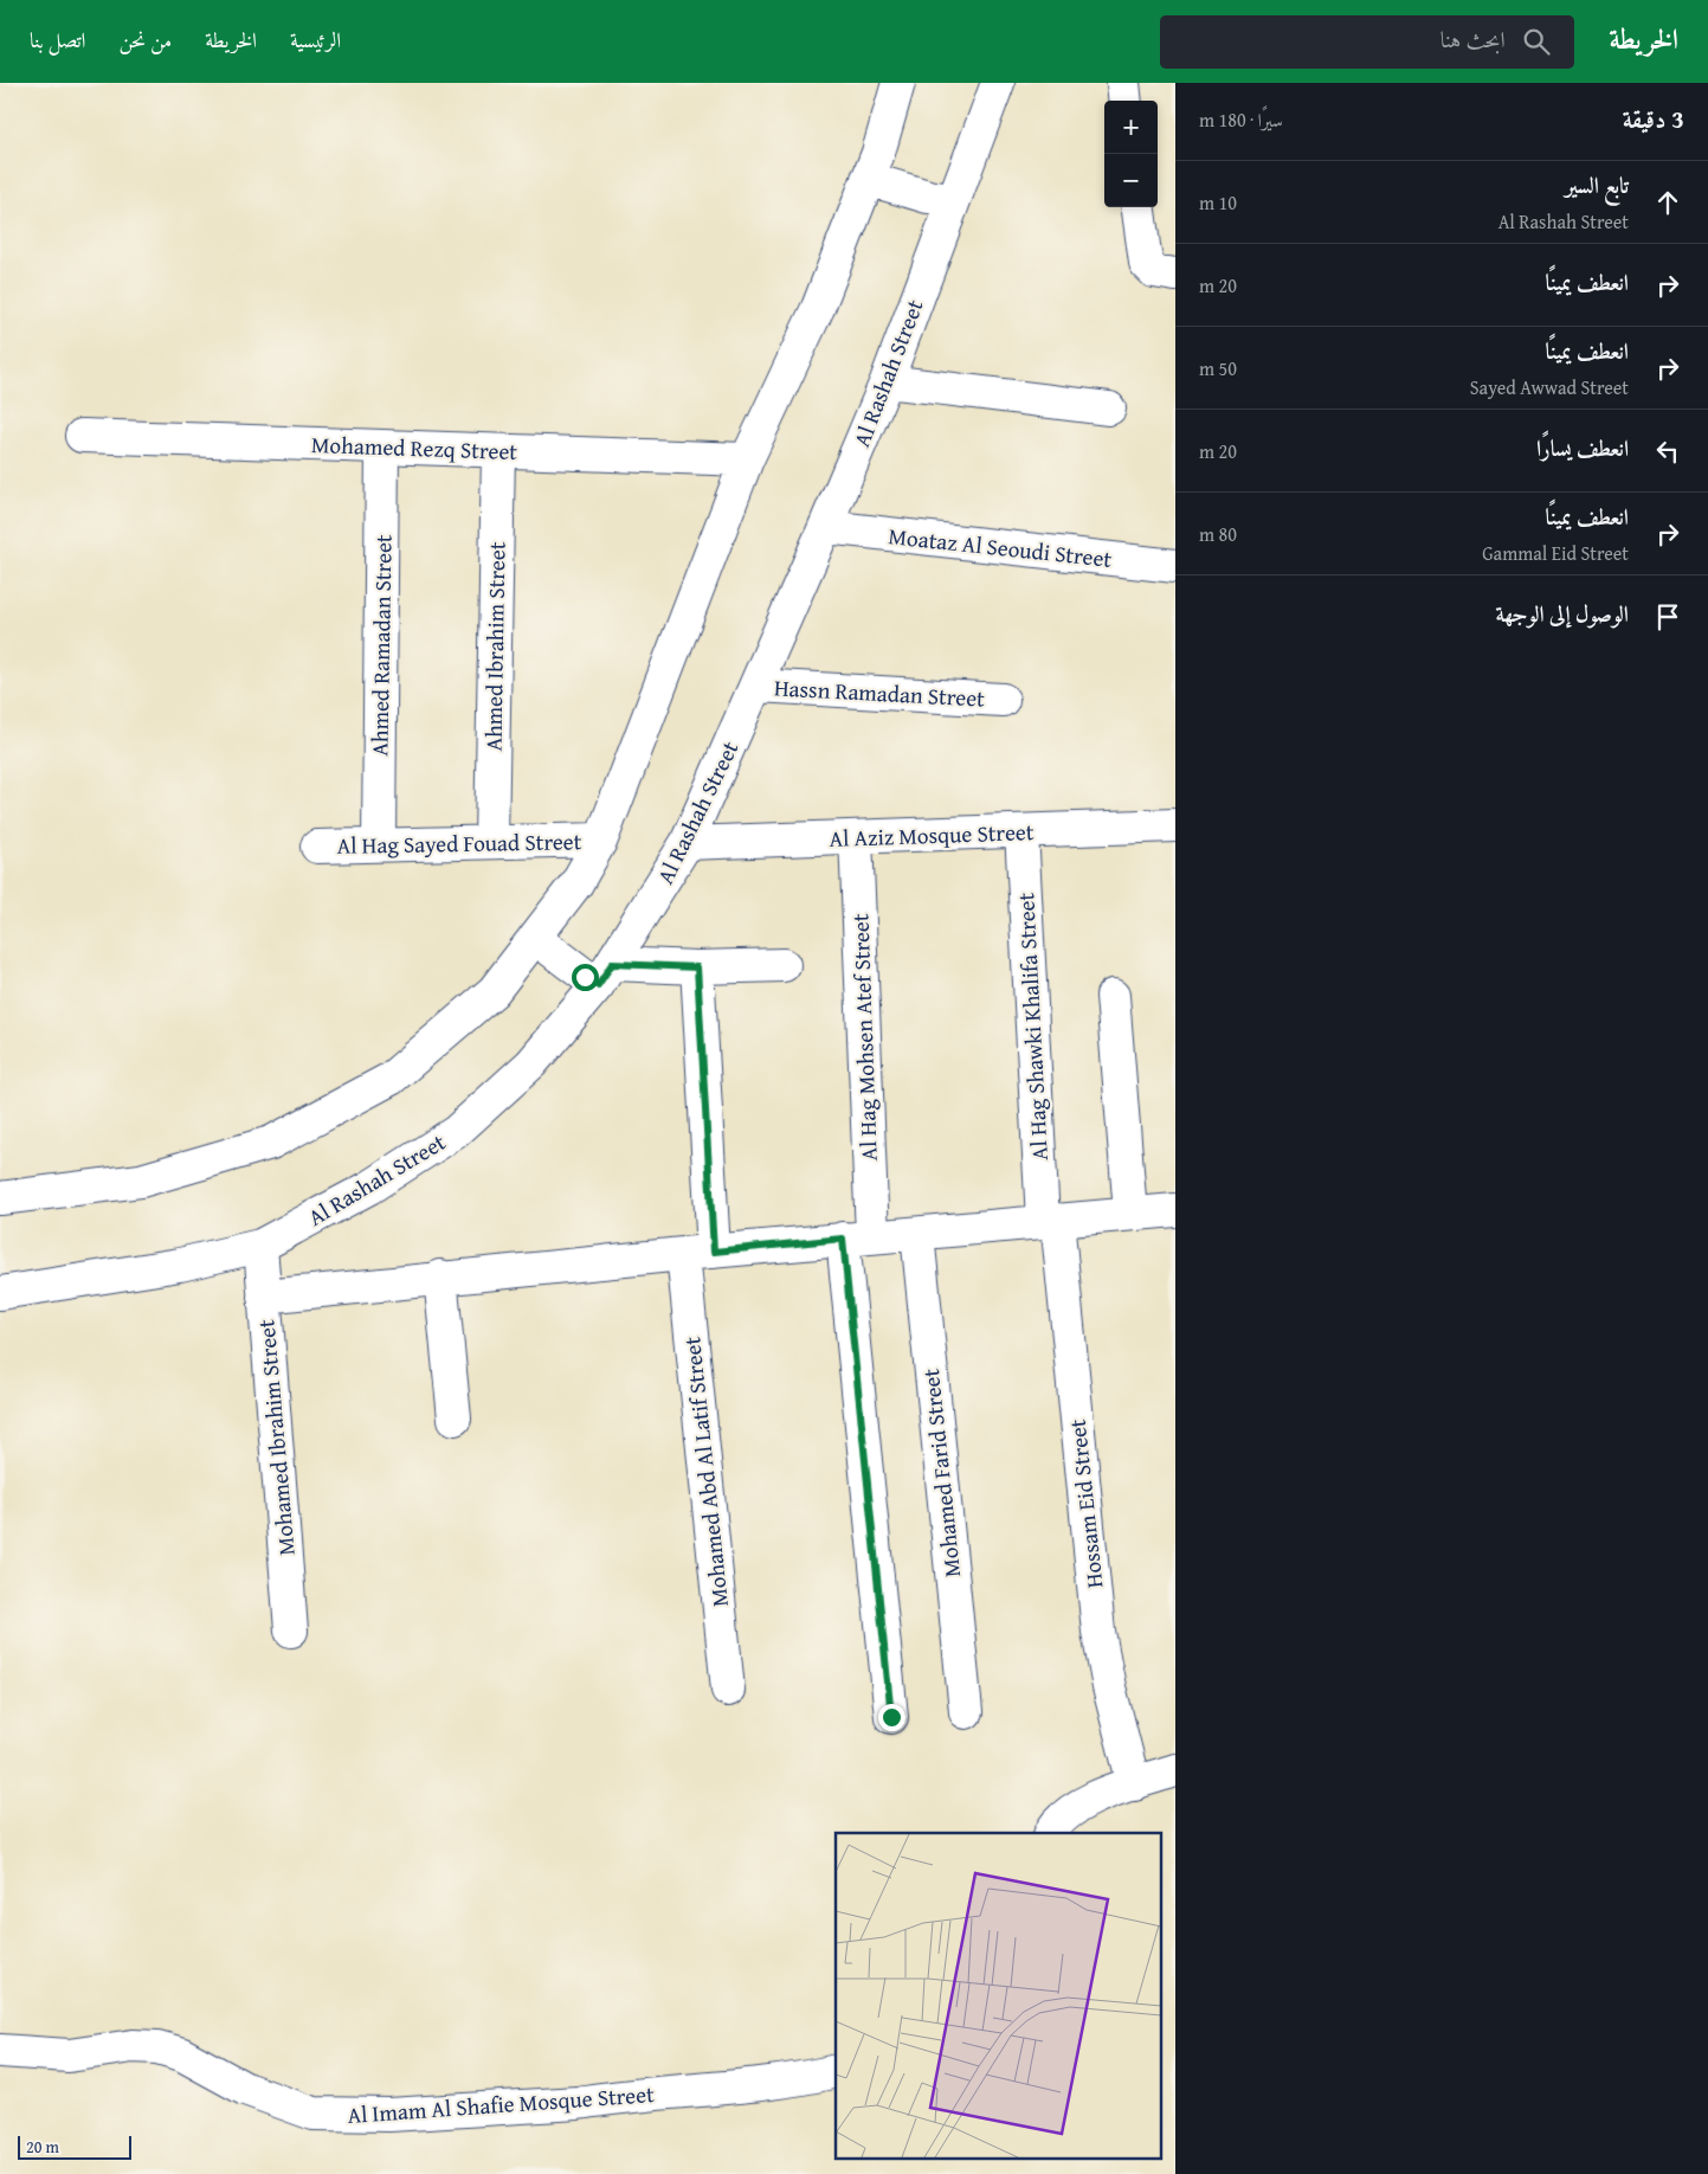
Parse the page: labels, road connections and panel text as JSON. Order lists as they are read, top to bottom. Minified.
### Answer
{"streets":{"street":["Al Rashah Street","Mohamed Rezq Street","Moataz Al Seoudi Street","Ahmed Ramadan Street","Ahmed Ibrahim Street","Hassn Ramadan Street","Al Aziz Mosque Street","Al Hag Sayed Fouad Street","Al Hag Shawki Khalifa Street","Al Hag Mohsen Atef Street","Mohamed Ibrahim Street","Mohamed Abd Al Latif Street","Mohamed Farid Street","Hossam Eid Street","Al Imam Al Shafie Mosque Street"]},"crossings":[["Al Rashah Street","Moataz Al Seoudi Street"],["Al Rashah Street","Hassn Ramadan Street"],["Al Rashah Street","Al Aziz Mosque Street"],["Al Rashah Street","Mohamed Ibrahim Street"],["Mohamed Rezq Street","Ahmed Ramadan Street"],["Mohamed Rezq Street","Ahmed Ibrahim Street"],["Ahmed Ramadan Street","Al Hag Sayed Fouad Street"],["Ahmed Ibrahim Street","Al Hag Sayed Fouad Street"],["Al Aziz Mosque Street","Al Hag Shawki Khalifa Street"],["Al Aziz Mosque Street","Al Hag Mohsen Atef Street"],["Al Hag Shawki Khalifa Street","Hossam Eid Street"]],"scale_bar":"20 m","page":{"header":"الخريطة","search":"ابحث هنا","nav":["الرئيسية","الخريطة","من نحن","اتصل بنا"],"heading":["3 دقيقة","سيرًا · 180 m"],"map_buttons":["+","−"],"list":[["تابع السير","Al Rashah Street","10 m"],["انعطف يمينًا","20 m"],["انعطف يمينًا","Sayed Awwad Street","50 m"],["انعطف يسارًا","20 m"],["انعطف يمينًا","Gammal Eid Street","80 m"],"الوصول إلى الوجهة"],"scale":"20 m"}}
